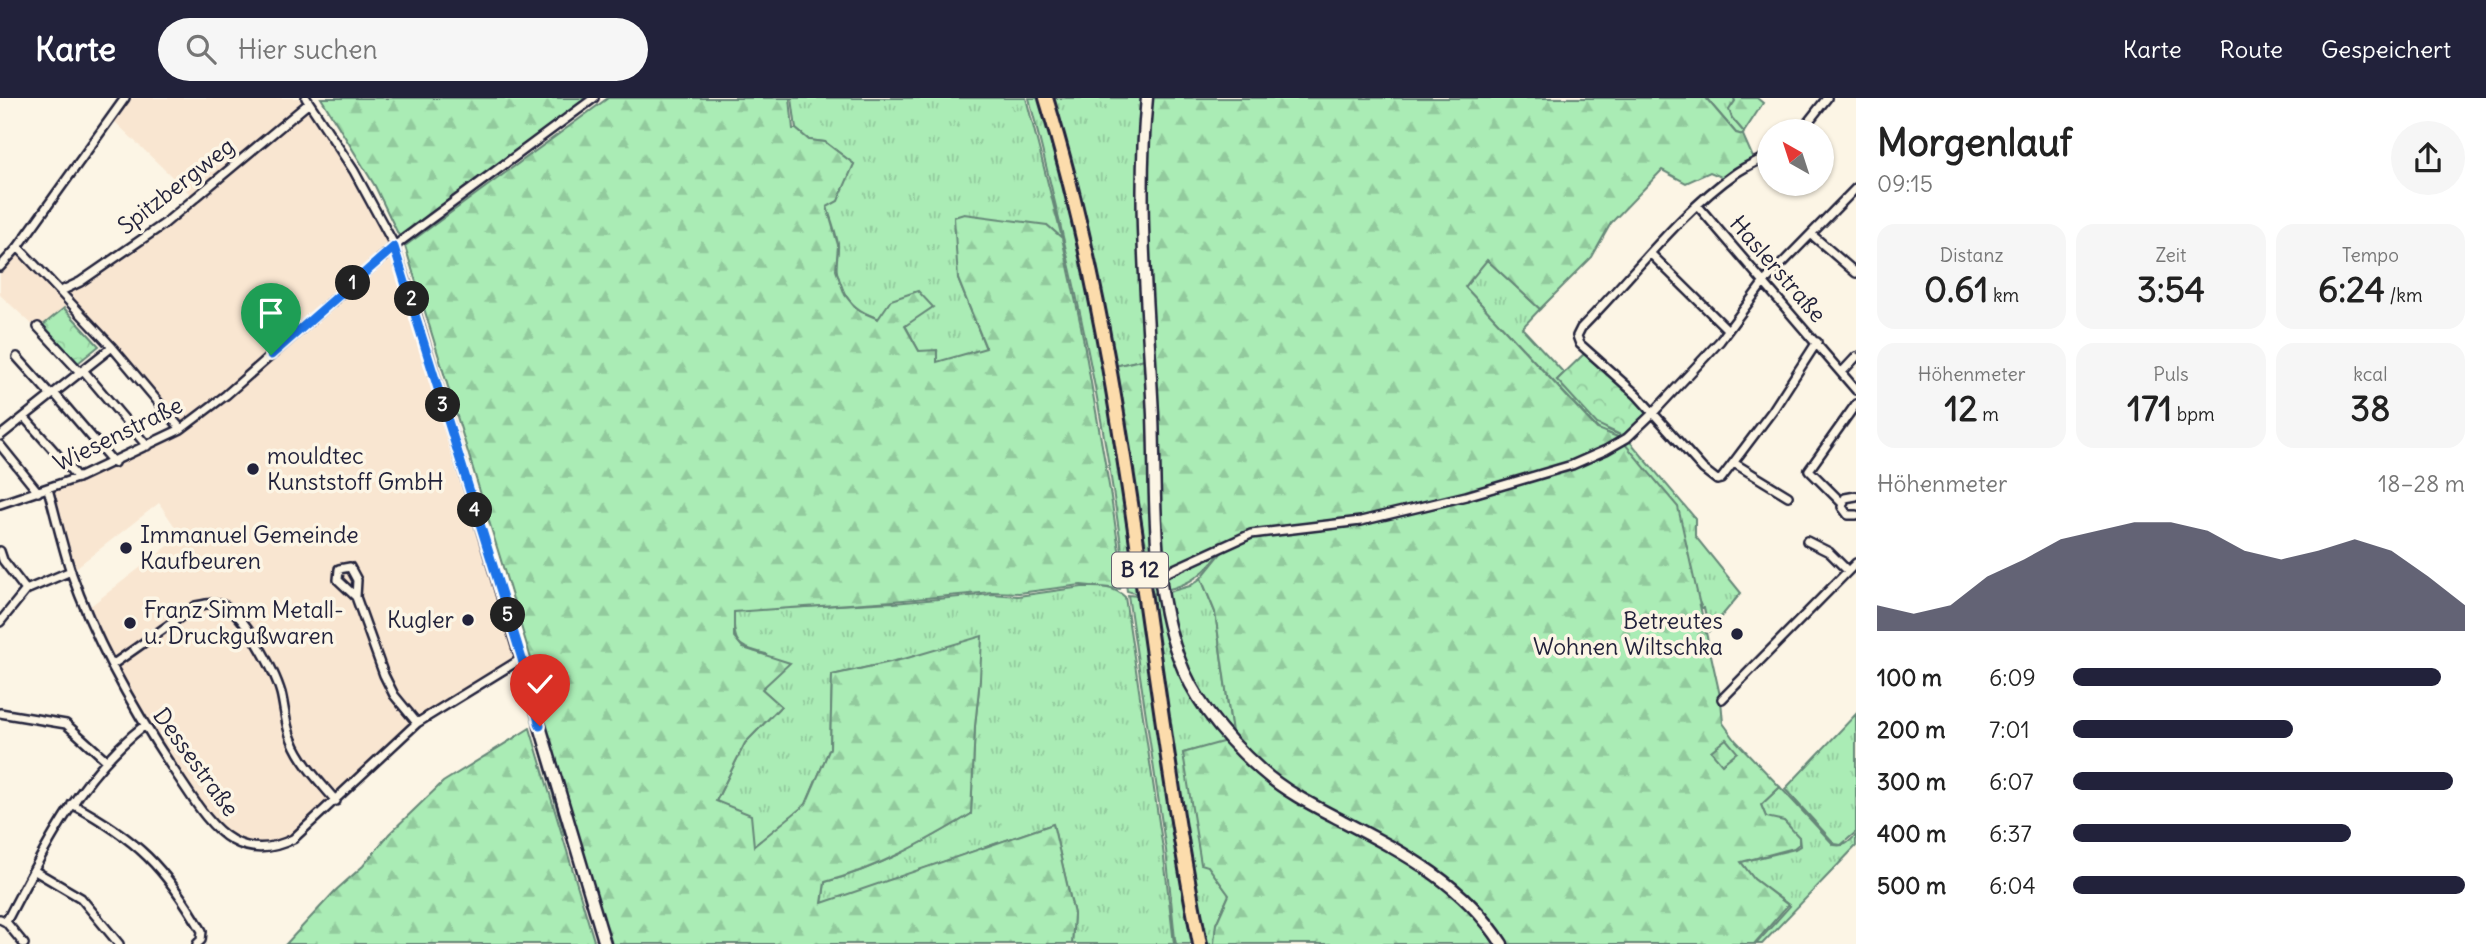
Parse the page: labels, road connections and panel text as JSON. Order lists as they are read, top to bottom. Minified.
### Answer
{"streets":{"highway":["B 12"],"street":["Spitzbergweg","Haslerstraße","Wiesenstraße","Dessestraße"]},"crossings":[["Wiesenstraße","Dessestraße"]],"places":["mouldtec Kunststoff GmbH","Immanuel Gemeinde Kaufbeuren","Kugler","Franz Simm Metall- u. Druckgußwaren","Betreutes Wohnen Wiltschka"],"north":"top left","page":{"header":"Karte","search":"Hier suchen","nav":["Karte","Route","Gespeichert"],"heading":["Morgenlauf","09:15"],"stats":[["Distanz","0.61 km"],["Zeit","3:54"],["Tempo","6:24 /km"],["Höhenmeter","12 m"],["Puls","171 bpm"],["kcal","38"]],"pins":["1","2","3","4","5"],"chart":["Höhenmeter","18–28 m"],"list":[{"name":"100 m","note":"6:09"},{"name":"200 m","note":"7:01"},{"name":"300 m","note":"6:07"},{"name":"400 m","note":"6:37"},{"name":"500 m","note":"6:04"}]}}
